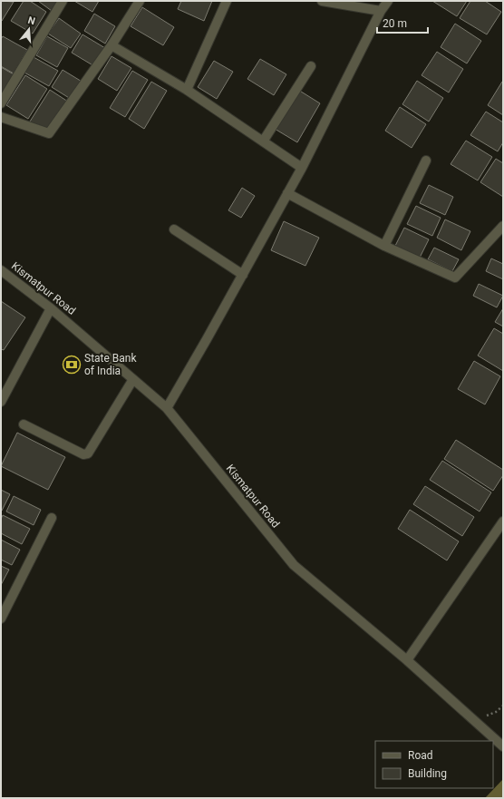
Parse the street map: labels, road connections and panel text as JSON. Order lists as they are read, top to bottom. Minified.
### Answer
{"streets":{"street":["Kismatpur Road"]},"places":{"bank":["State Bank of India"]},"legend":["Road","Building"],"scale_bar":"20 m","north":"top"}
